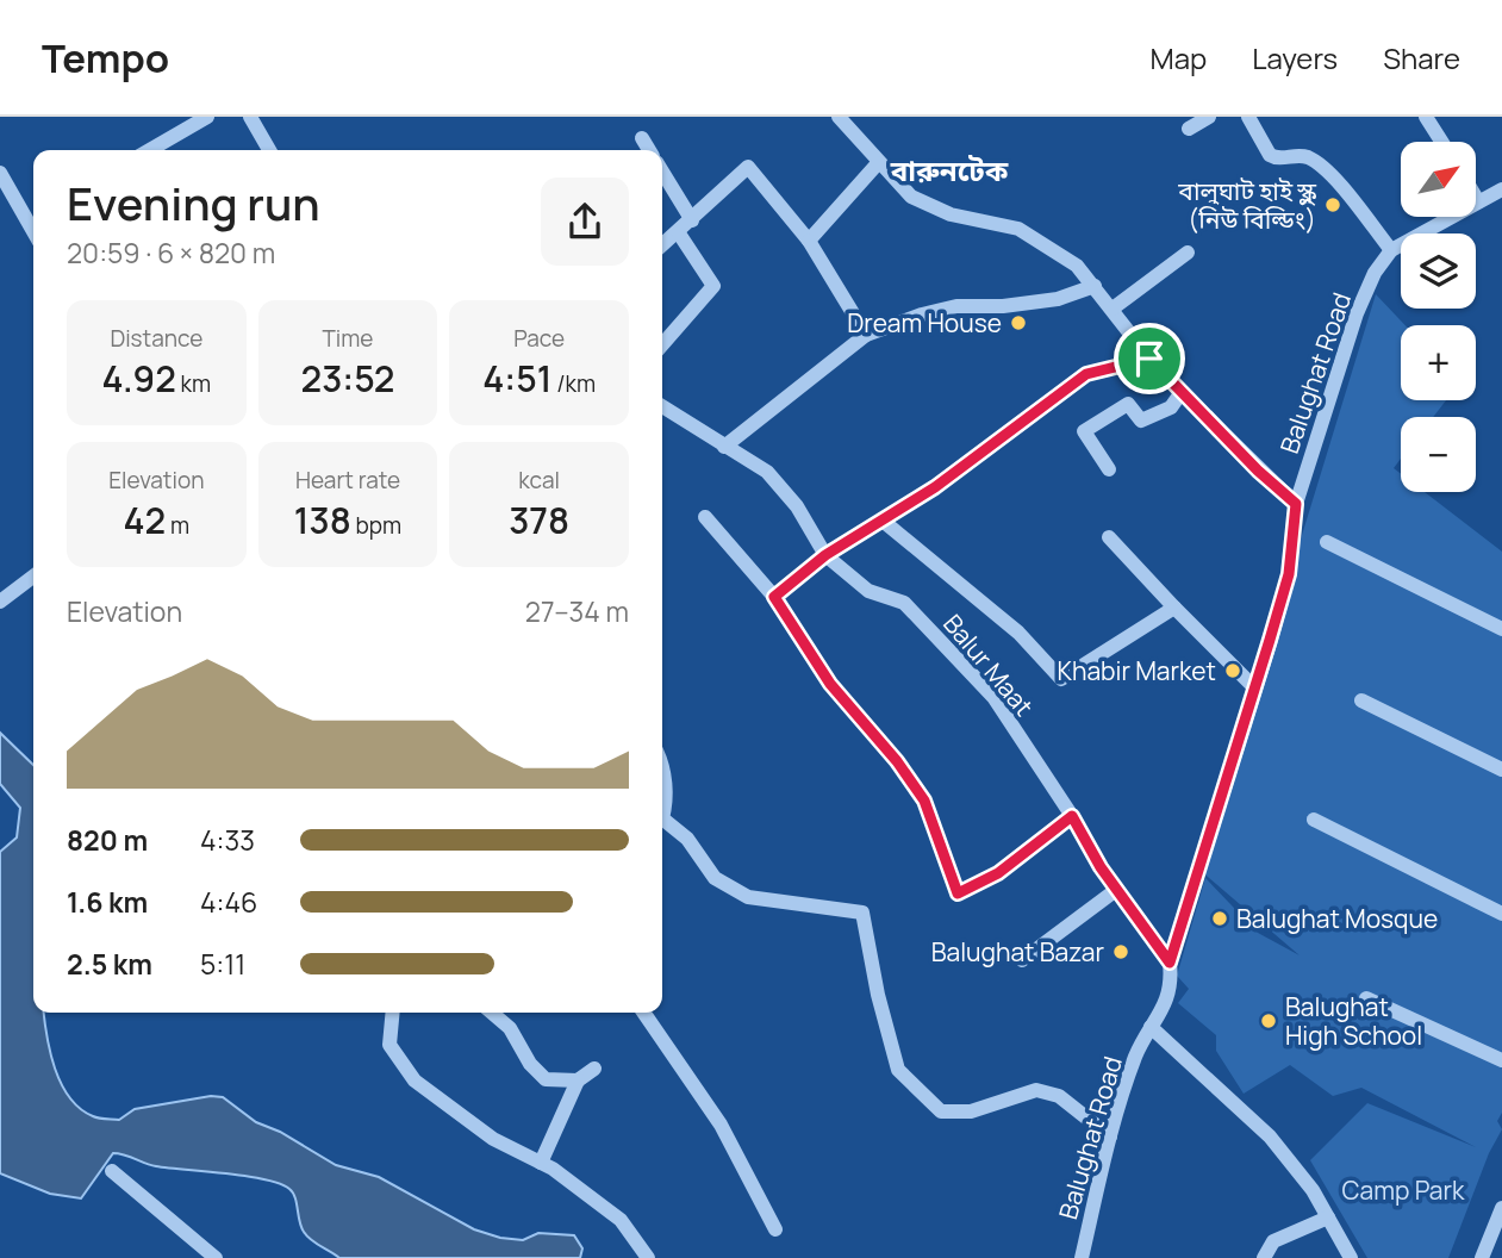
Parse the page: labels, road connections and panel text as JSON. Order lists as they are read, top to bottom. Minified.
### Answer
{"streets":{"street":["Balughat Road","Balur Maat"]},"crossings":[["Balughat Road","Balur Maat"]],"districts":["বারুনটেক"],"parks":["Camp Park"],"places":["বালুঘাট হাই স্কুল (নিউ বিল্ডিং)","Dream House","Khabir Market","Balughat Mosque","Balughat Bazar","Balughat High School"],"north":"top right","page":{"header":"Tempo","nav":["Map","Layers","Share"],"map_buttons":["+","−"],"heading":["Evening run","20:59 · 6 × 820 m"],"stats":[["Distance","4.92 km"],["Time","23:52"],["Pace","4:51 /km"],["Elevation","42 m"],["Heart rate","138 bpm"],["kcal","378"]],"chart":["Elevation","27–34 m"],"list":[{"name":"820 m","note":"4:33"},{"name":"1.6 km","note":"4:46"},{"name":"2.5 km","note":"5:11"}]}}
